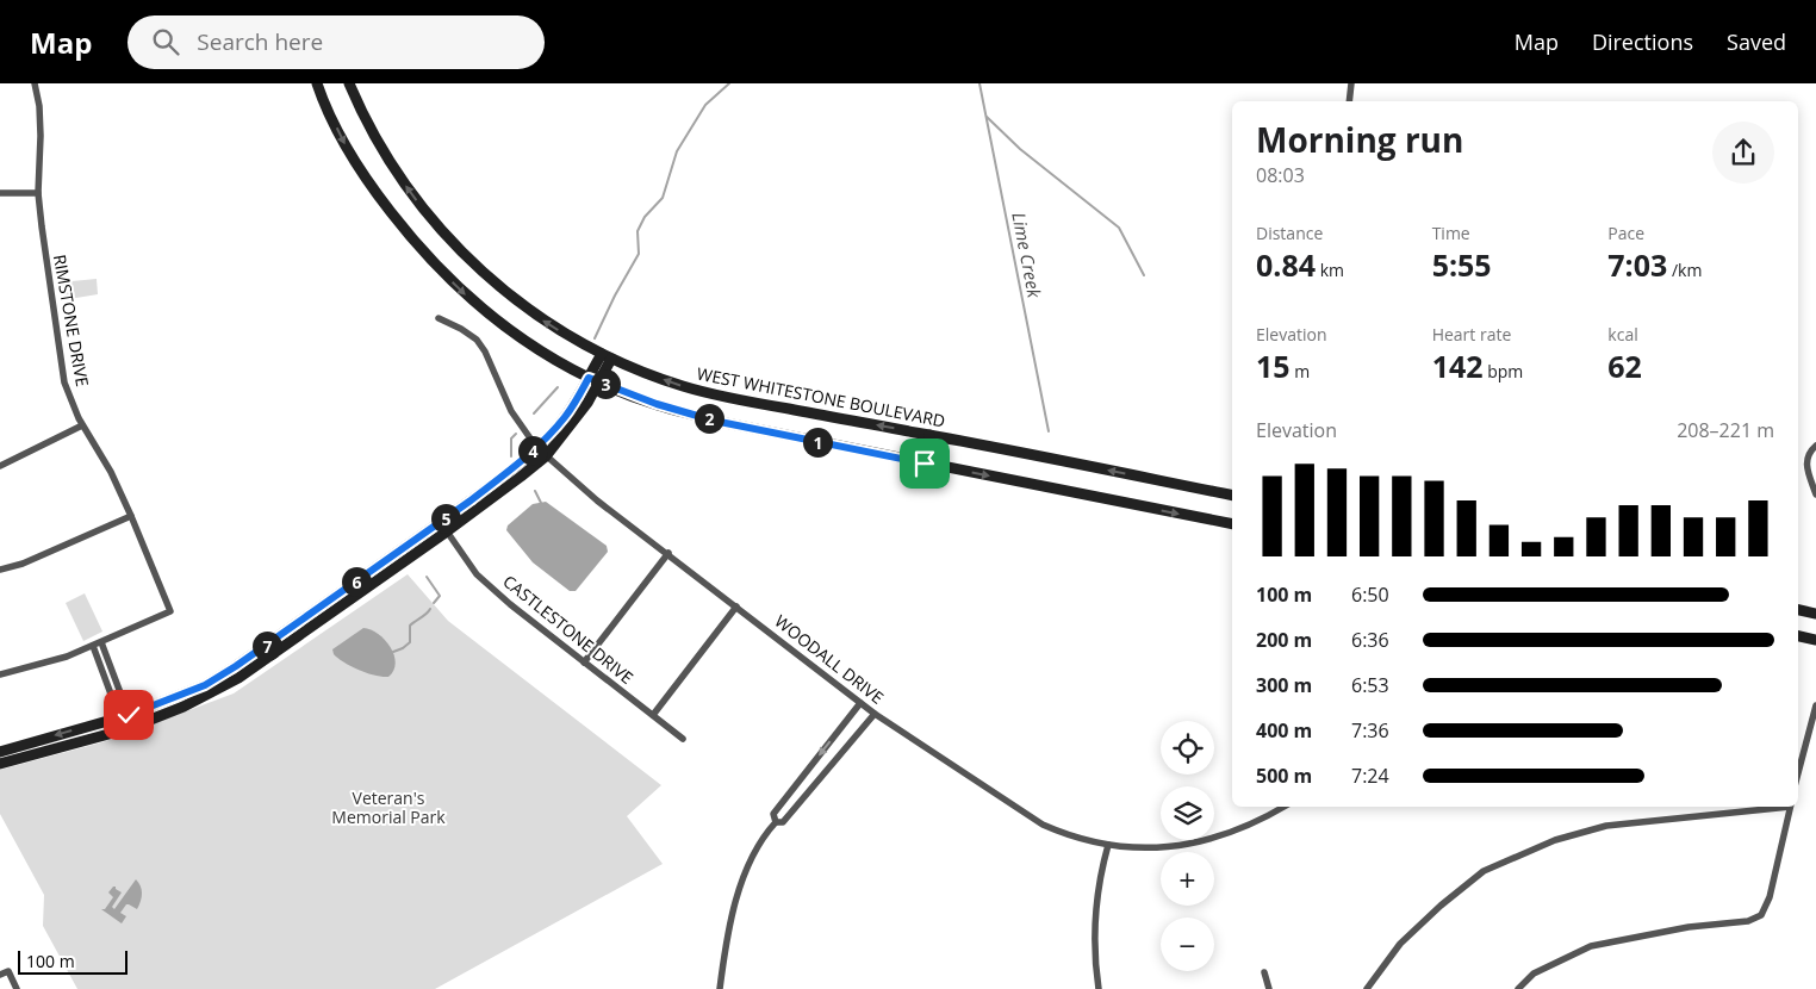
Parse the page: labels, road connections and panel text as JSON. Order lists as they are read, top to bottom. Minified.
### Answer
{"streets":{"main road":["WEST WHITESTONE BOULEVARD"],"street":["RIMSTONE DRIVE","CASTLESTONE DRIVE","WOODALL DRIVE"]},"water":["Lime Creek"],"parks":["Veteran's Memorial Park"],"scale_bar":"100 m","page":{"header":"Map","search":"Search here","nav":["Map","Directions","Saved"],"heading":["Morning run","08:03"],"stats":[["Distance","0.84 km"],["Time","5:55"],["Pace","7:03 /km"],["Elevation","15 m"],["Heart rate","142 bpm"],["kcal","62"]],"pins":["3","2","1","4","5","6","7"],"chart":["Elevation","208–221 m"],"list":[{"name":"100 m","note":"6:50"},{"name":"200 m","note":"6:36"},{"name":"300 m","note":"6:53"},{"name":"400 m","note":"7:36"},{"name":"500 m","note":"7:24"}],"map_buttons":["+","−"],"scale":"100 m"}}
